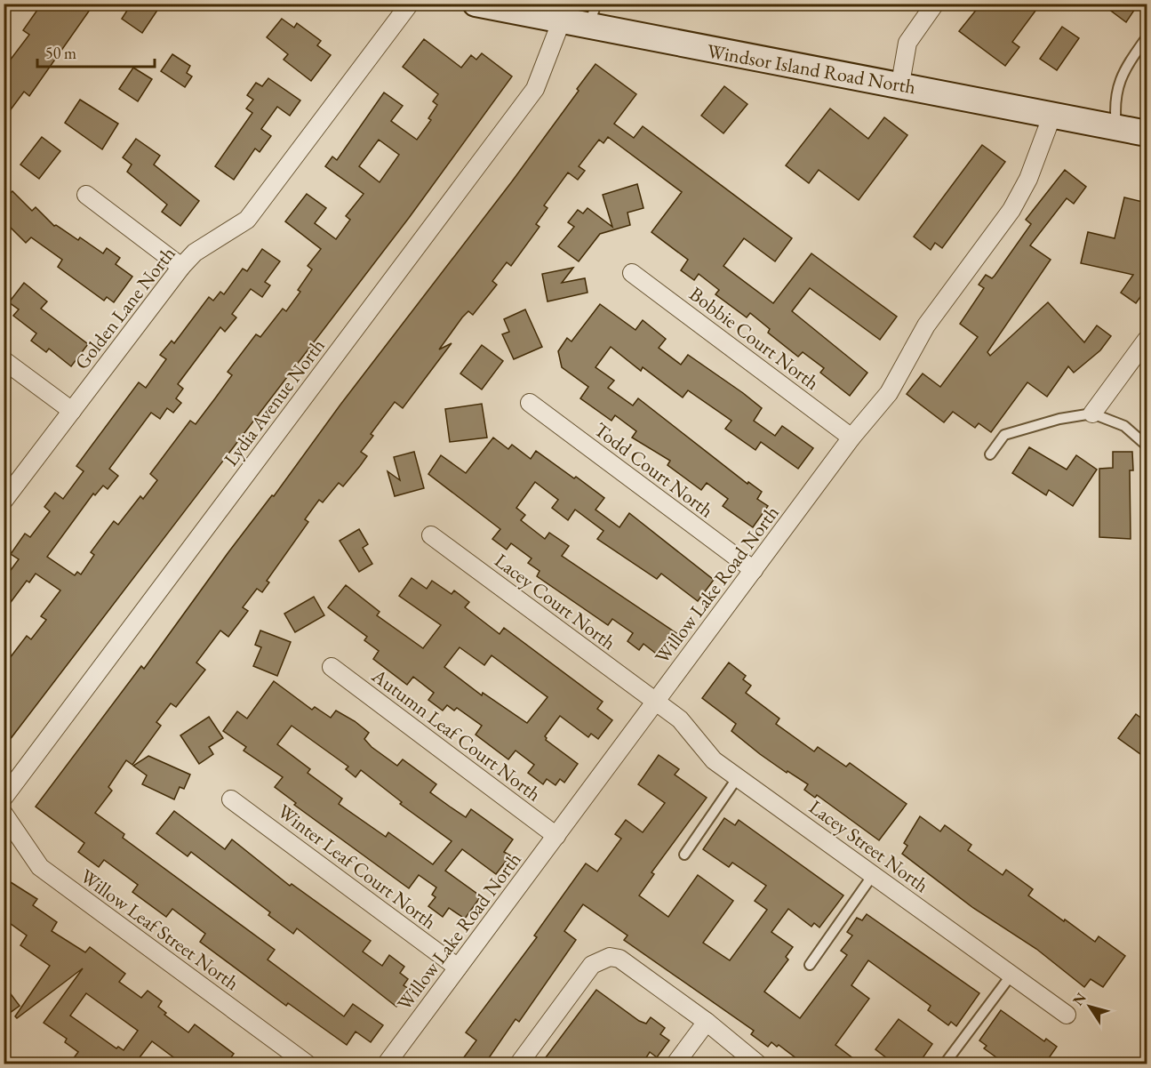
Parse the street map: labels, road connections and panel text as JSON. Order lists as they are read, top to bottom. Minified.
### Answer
{"streets":{"street":["Windsor Island Road North","Golden Lane North","Bobbie Court North","Lydia Avenue North","Todd Court North","Willow Lake Road North","Lacey Court North","Autumn Leaf Court North","Lacey Street North","Winter Leaf Court North","Willow Leaf Street North"]},"crossings":[["Windsor Island Road North","Lydia Avenue North"],["Windsor Island Road North","Willow Lake Road North"],["Bobbie Court North","Willow Lake Road North"],["Todd Court North","Willow Lake Road North"],["Willow Lake Road North","Lacey Court North"],["Willow Lake Road North","Autumn Leaf Court North"],["Willow Lake Road North","Lacey Street North"],["Willow Lake Road North","Winter Leaf Court North"],["Lacey Court North","Lacey Street North"]],"scale_bar":"50 m","north":"top left"}
